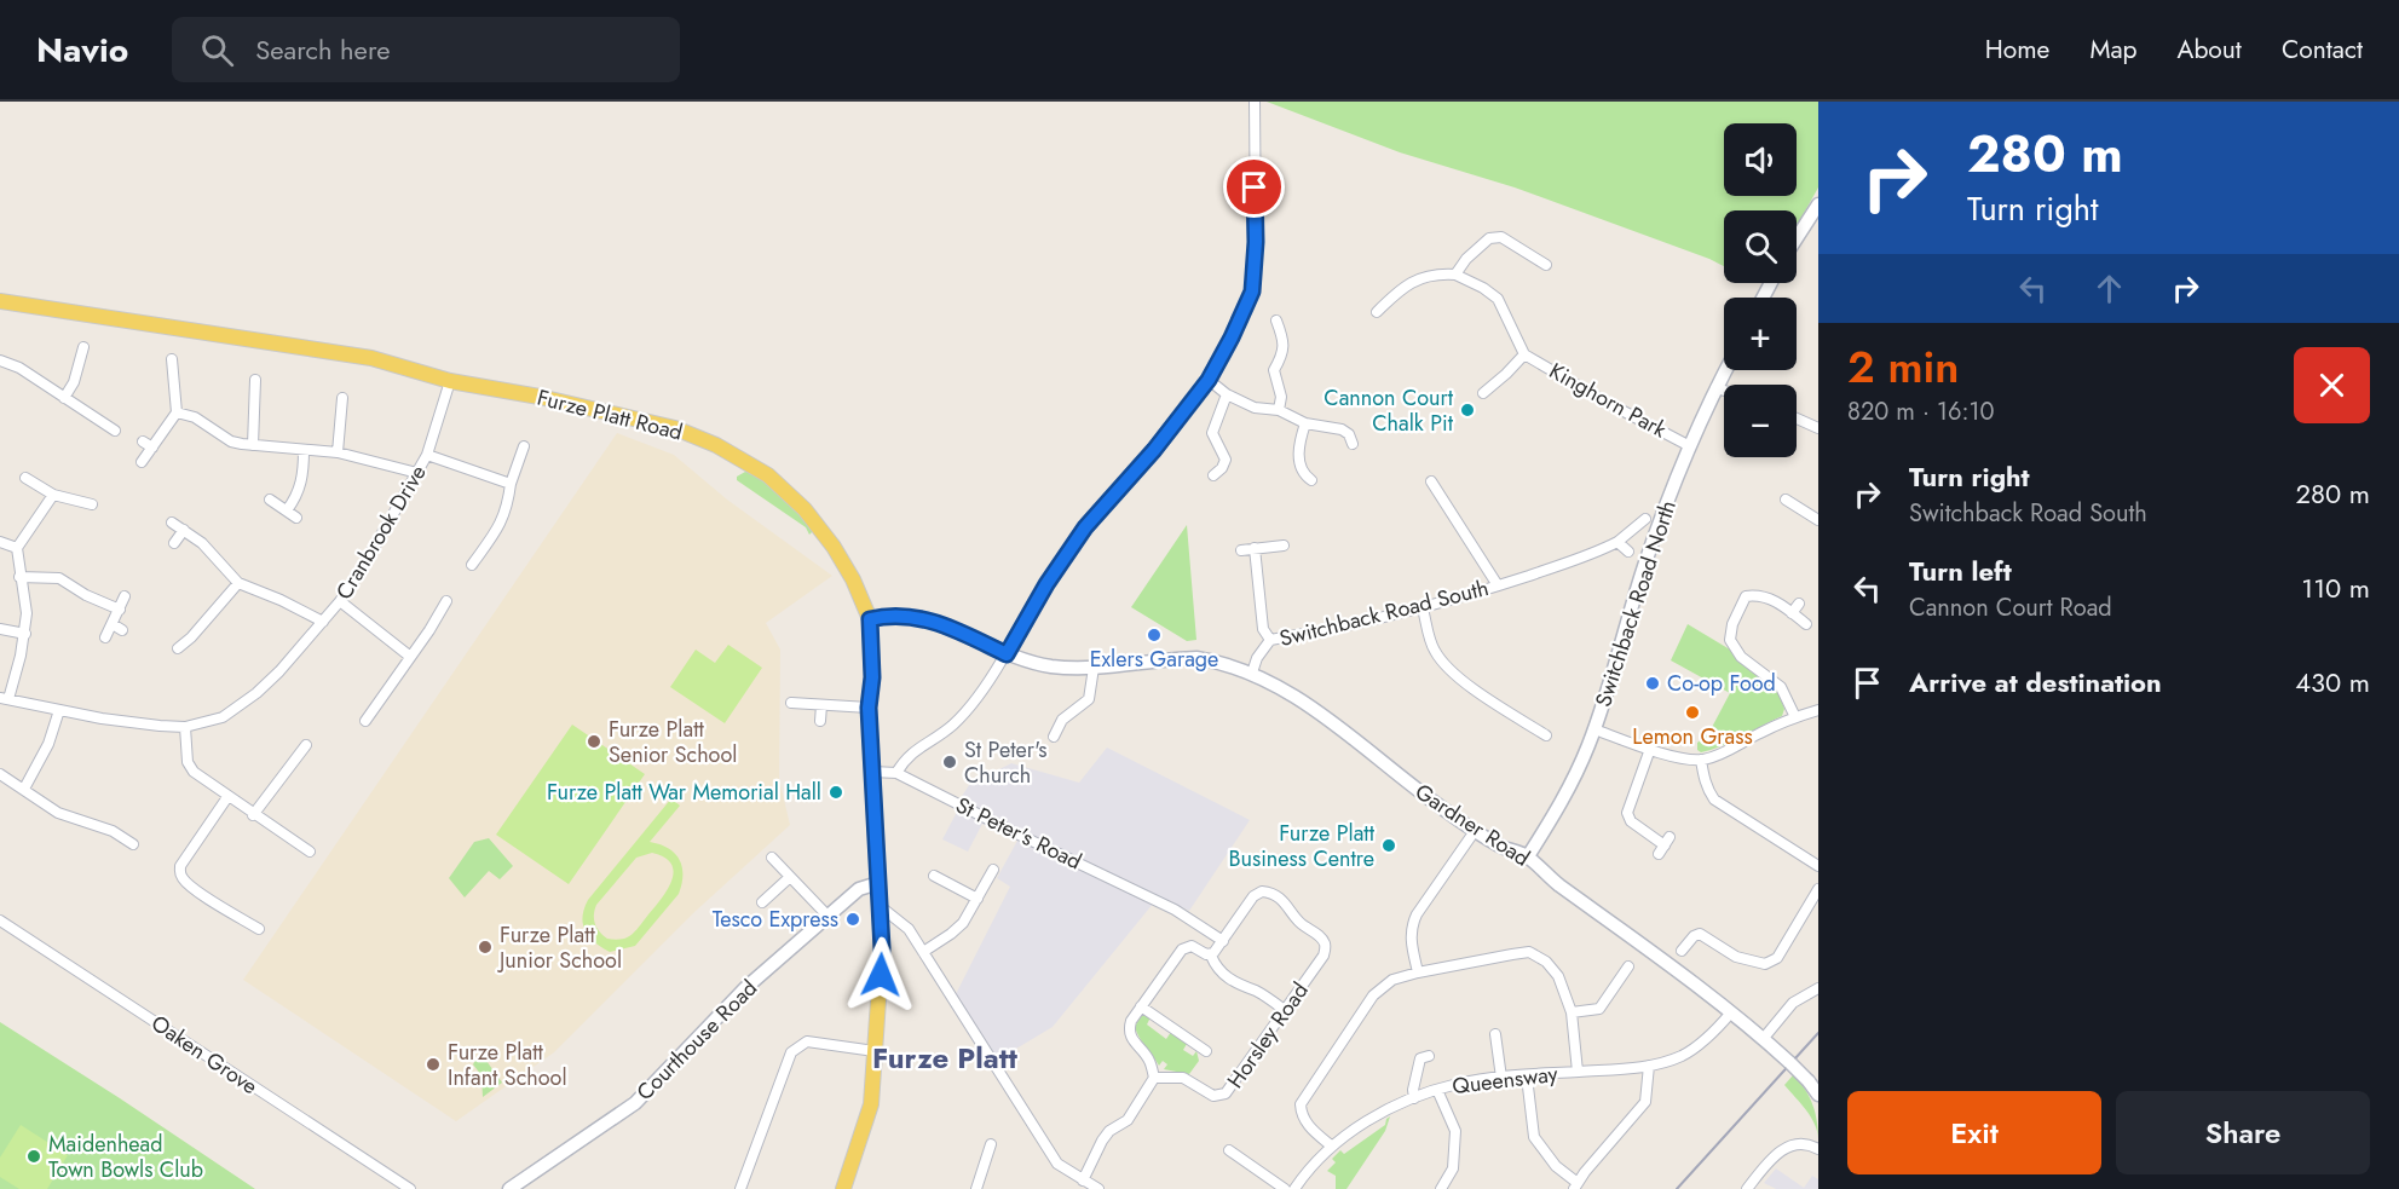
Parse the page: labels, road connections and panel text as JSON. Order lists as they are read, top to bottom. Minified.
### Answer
{"streets":{"main road":["Furze Platt Road"],"street":["Kinghorn Park","Cranbrook Drive","Switchback Road North","Switchback Road South","Gardner Road","St Peter's Road","Horsley Road","Courthouse Road","Oaken Grove","Queensway"]},"crossings":[["Kinghorn Park","Switchback Road North"],["Furze Platt Road","Cranbrook Drive"],["Furze Platt Road","St Peter's Road"],["Furze Platt Road","Courthouse Road"],["Switchback Road North","Gardner Road"],["Switchback Road South","Gardner Road"],["Gardner Road","Queensway"],["St Peter's Road","Horsley Road"]],"districts":["Furze Platt"],"places":["Cannon Court Chalk Pit","Exlers Garage","Co-op Food","Lemon Grass","Furze Platt Senior School","St Peter's Church","Furze Platt War Memorial Hall","Furze Platt Business Centre","Tesco Express","Furze Platt Junior School","Furze Platt Infant School","Maidenhead Town Bowls Club"],"page":{"header":"Navio","search":"Search here","nav":["Home","Map","About","Contact"],"turn":["280 m","Turn right"],"map_buttons":["+","−"],"heading":["2 min","820 m · 16:10"],"list":[{"name":"Turn right","note":"Switchback Road South","value":"280 m"},{"name":"Turn left","note":"Cannon Court Road","value":"110 m"},{"name":"Arrive at destination","value":"430 m"}],"buttons":["Exit","Share"]}}
